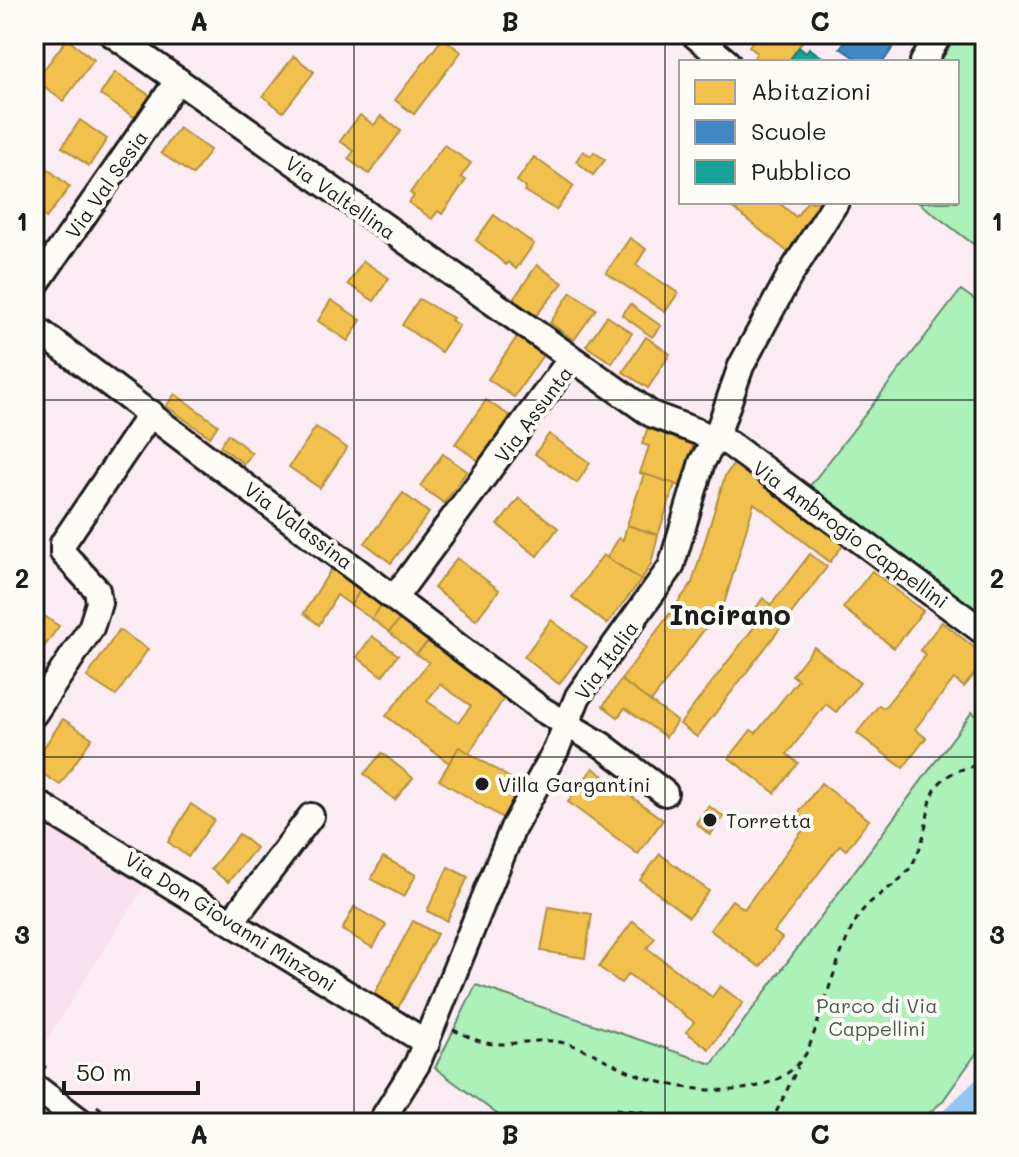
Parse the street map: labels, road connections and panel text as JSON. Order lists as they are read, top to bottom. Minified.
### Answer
{"streets":{"street":["Via Val Sesia","Via Valtellina","Via Assunta","Via Valassina","Via Ambrogio Cappellini","Via Italia","Via Don Giovanni Minzoni"]},"crossings":[["Via Val Sesia","Via Valtellina"],["Via Valtellina","Via Assunta"],["Via Assunta","Via Valassina"],["Via Assunta","Via Ambrogio Cappellini"],["Via Assunta","Via Italia"],["Via Valassina","Via Italia"],["Via Ambrogio Cappellini","Via Italia"],["Via Italia","Via Don Giovanni Minzoni"]],"districts":["Incirano"],"parks":["Parco di Via Cappellini"],"places":["Villa Gargantini","Torretta"],"legend":["Abitazioni","Scuole","Pubblico"],"scale_bar":"50 m","grid":{"columns":["A","B","C"],"rows":["1","2","3"]}}
